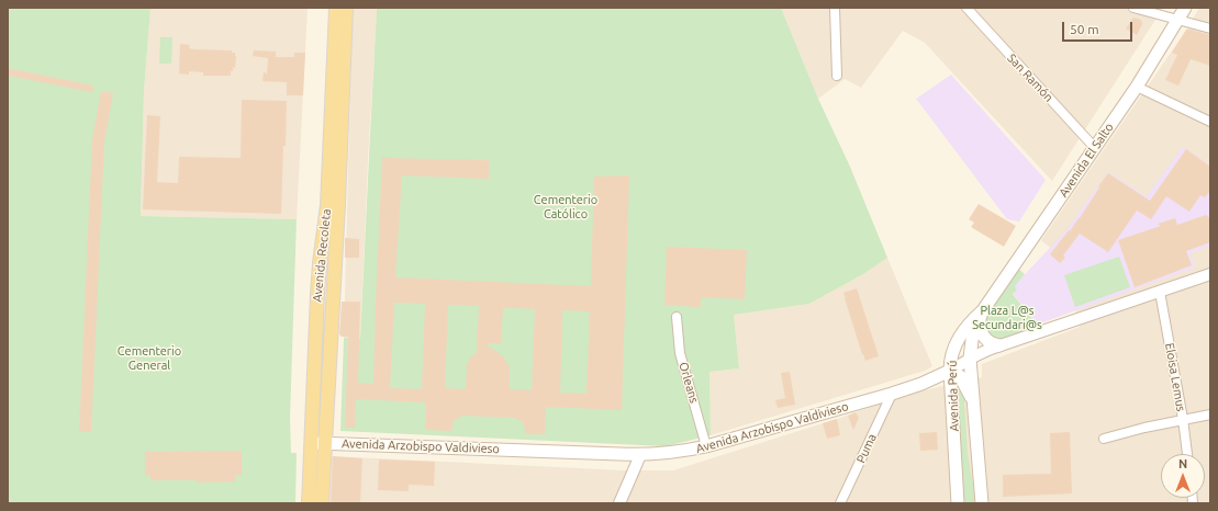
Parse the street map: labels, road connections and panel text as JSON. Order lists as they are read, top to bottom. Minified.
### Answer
{"streets":{"main road":["Avenida El Salto","Avenida Recoleta","Avenida Perú","Avenida Arzobispo Valdivieso"],"street":["San Ramón","Eloisa Lemus","Orleans","Puma"]},"crossings":[["San Ramón","Avenida El Salto"],["Avenida El Salto","Avenida Perú"],["Avenida Recoleta","Avenida Arzobispo Valdivieso"],["Eloisa Lemus","Avenida Arzobispo Valdivieso"],["Orleans","Avenida Arzobispo Valdivieso"],["Avenida Perú","Avenida Arzobispo Valdivieso"],["Avenida Arzobispo Valdivieso","Puma"]],"parks":["Cementerio Católico","Plaza L@s Secundari@s","Cementerio General"],"scale_bar":"50 m","north":"top"}
